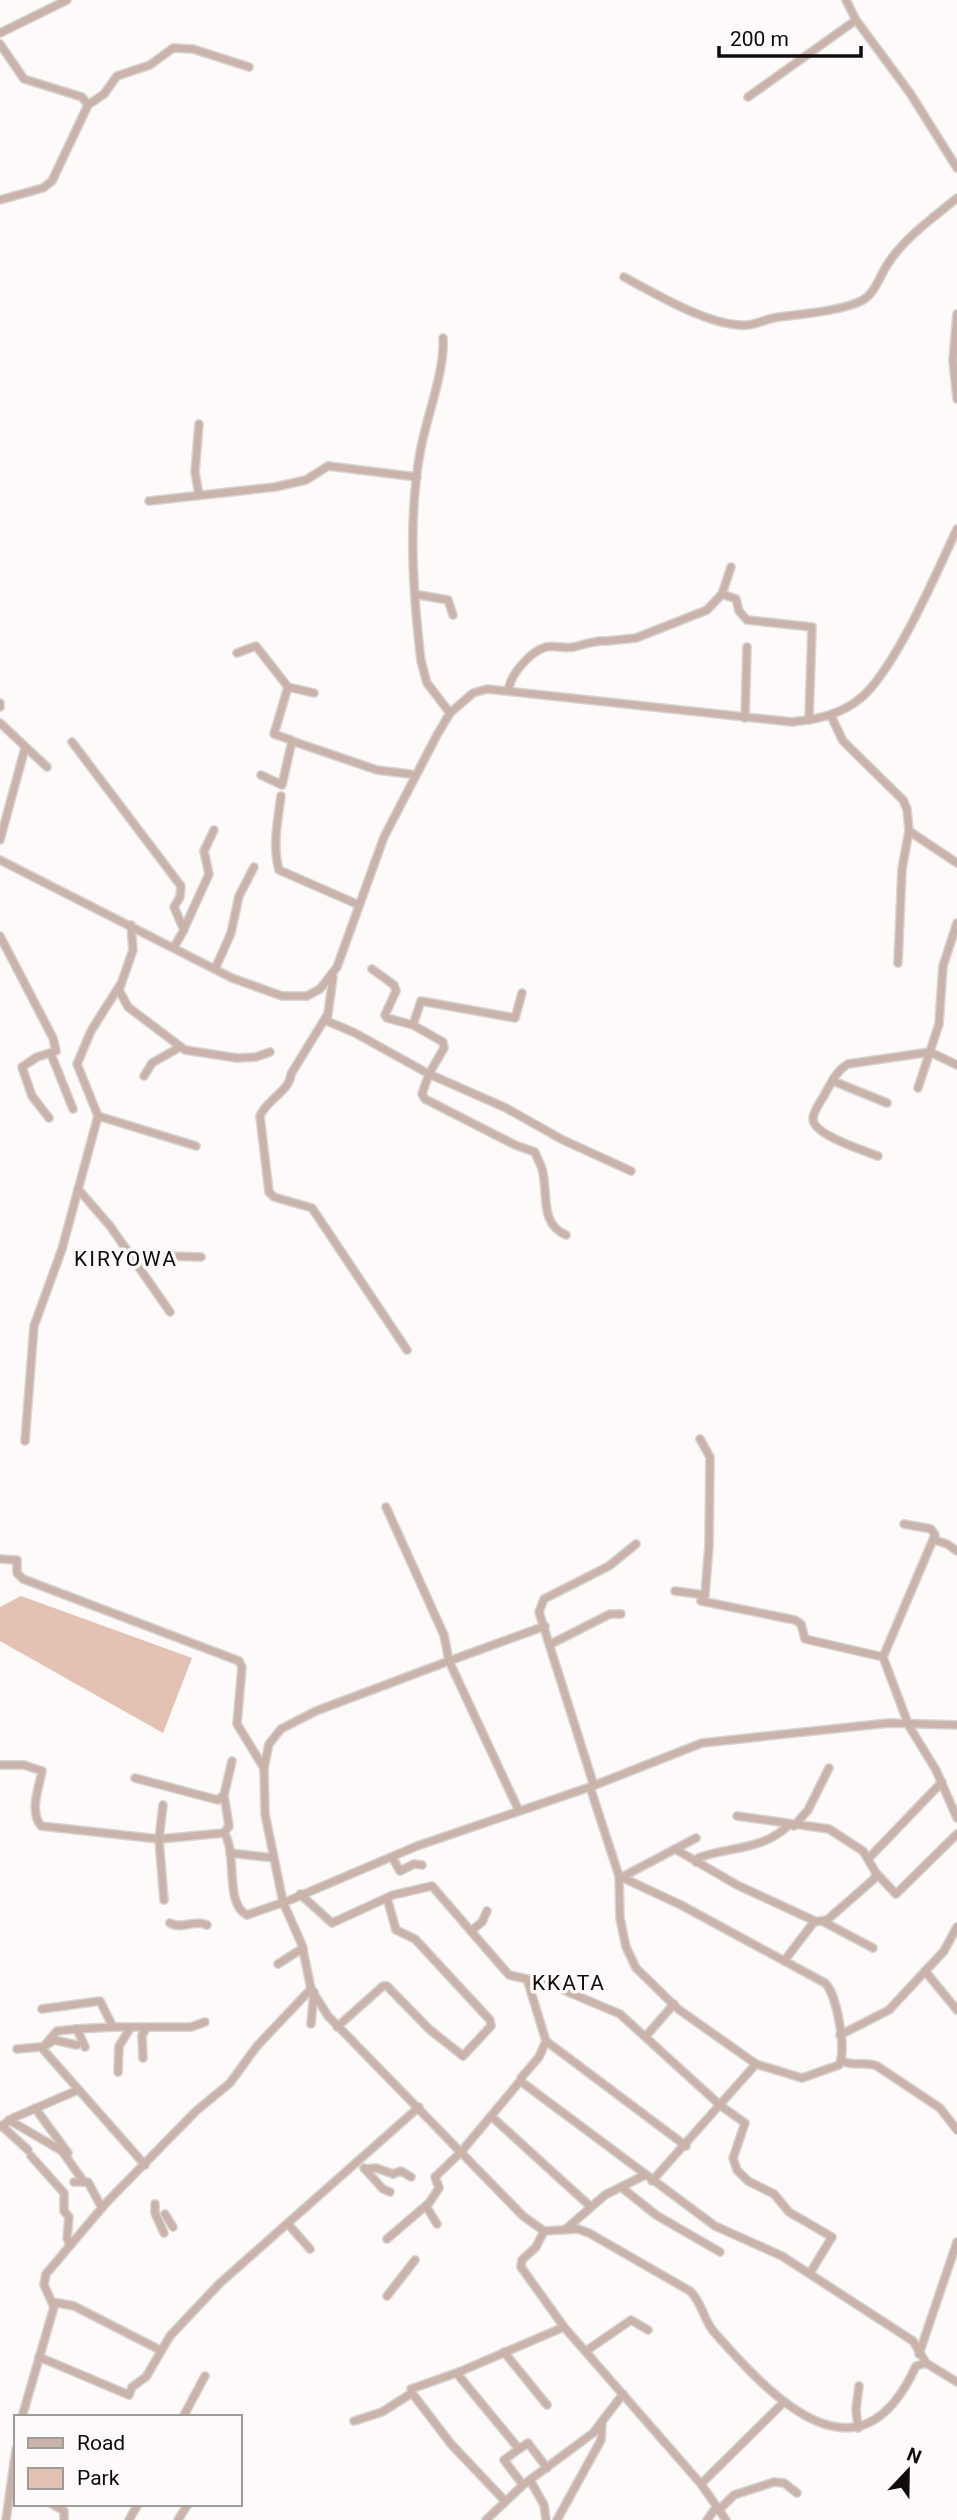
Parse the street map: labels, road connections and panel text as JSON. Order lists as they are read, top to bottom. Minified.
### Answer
{"districts":["KIRYOWA","KKATA"],"legend":["Road","Park"],"scale_bar":"200 m","north":"top"}
